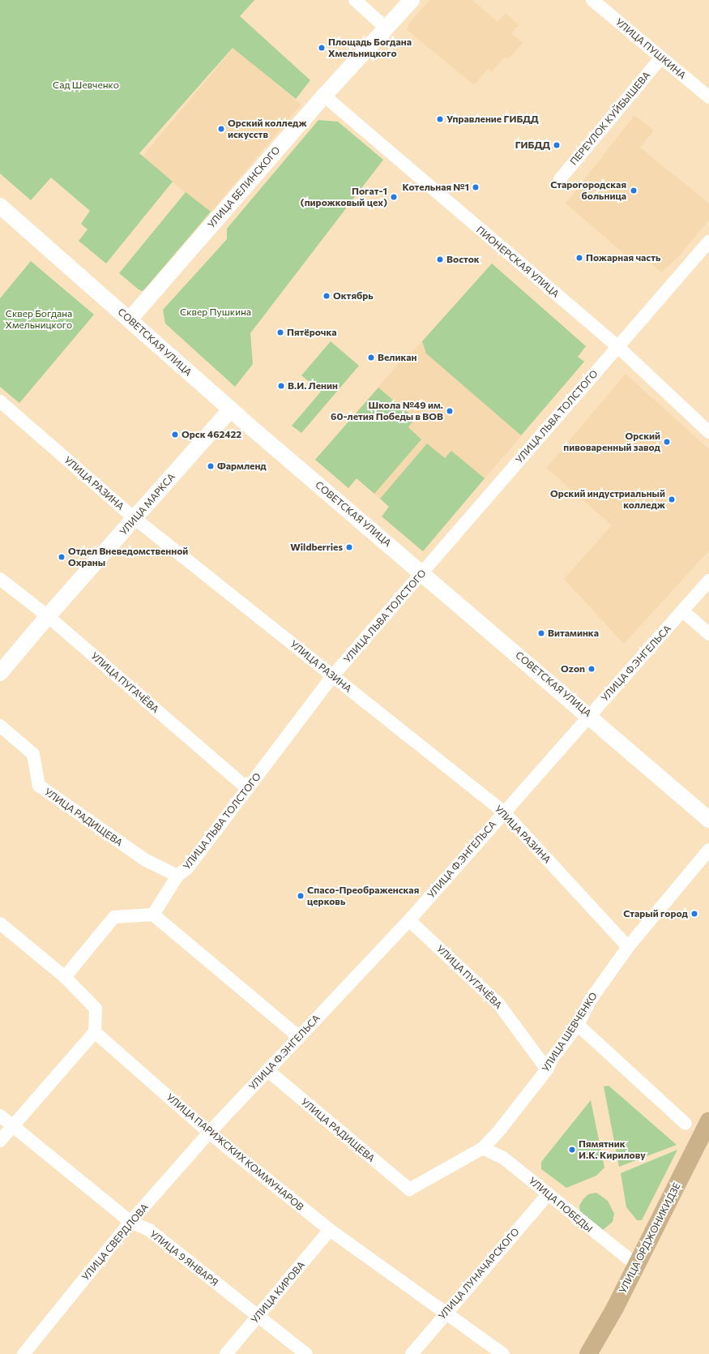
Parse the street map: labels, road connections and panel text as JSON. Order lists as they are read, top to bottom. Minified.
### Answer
{"streets":{"main road":["УЛИЦА ОРДЖОНИКИДЗЕ"],"street":["УЛИЦА ПУШКИНА","ПЕРЕУЛОК КУЙБЫШЕВА","УЛИЦА БЕЛИНСКОГО","ПИОНЕРСКАЯ УЛИЦА","СОВЕТСКАЯ УЛИЦА","УЛИЦА ЛЬВА ТОЛСТОГО","УЛИЦА РАЗИНА","УЛИЦА МАРКСА","УЛИЦА Ф.ЭНГЕЛЬСА","УЛИЦА ПУГАЧЁВА","УЛИЦА РАДИЩЕВА","УЛИЦА ШЕВЧЕНКО","УЛИЦА ПАРИЖСКИХ КОММУНАРОВ","УЛИЦА ПОБЕДЫ","УЛИЦА СВЕРДЛОВА","УЛИЦА 9 ЯНВАРЯ","УЛИЦА ЛУНАЧАРСКОГО","УЛИЦА КИРОВА"]},"crossings":[["УЛИЦА ПУШКИНА","ПЕРЕУЛОК КУЙБЫШЕВА"],["УЛИЦА БЕЛИНСКОГО","ПИОНЕРСКАЯ УЛИЦА"],["УЛИЦА БЕЛИНСКОГО","СОВЕТСКАЯ УЛИЦА"],["ПИОНЕРСКАЯ УЛИЦА","УЛИЦА ЛЬВА ТОЛСТОГО"],["СОВЕТСКАЯ УЛИЦА","УЛИЦА ЛЬВА ТОЛСТОГО"],["СОВЕТСКАЯ УЛИЦА","УЛИЦА МАРКСА"],["СОВЕТСКАЯ УЛИЦА","УЛИЦА Ф.ЭНГЕЛЬСА"],["УЛИЦА ЛЬВА ТОЛСТОГО","УЛИЦА РАЗИНА"],["УЛИЦА ЛЬВА ТОЛСТОГО","УЛИЦА ПУГАЧЁВА"],["УЛИЦА ЛЬВА ТОЛСТОГО","УЛИЦА РАДИЩЕВА"],["УЛИЦА РАЗИНА","УЛИЦА МАРКСА"],["УЛИЦА РАЗИНА","УЛИЦА Ф.ЭНГЕЛЬСА"],["УЛИЦА РАЗИНА","УЛИЦА ШЕВЧЕНКО"],["УЛИЦА МАРКСА","УЛИЦА ПУГАЧЁВА"],["УЛИЦА Ф.ЭНГЕЛЬСА","УЛИЦА ПУГАЧЁВА"],["УЛИЦА Ф.ЭНГЕЛЬСА","УЛИЦА РАДИЩЕВА"],["УЛИЦА Ф.ЭНГЕЛЬСА","УЛИЦА ПАРИЖСКИХ КОММУНАРОВ"],["УЛИЦА Ф.ЭНГЕЛЬСА","УЛИЦА СВЕРДЛОВА"],["УЛИЦА ПУГАЧЁВА","УЛИЦА ШЕВЧЕНКО"],["УЛИЦА РАДИЩЕВА","УЛИЦА ШЕВЧЕНКО"],["УЛИЦА ШЕВЧЕНКО","УЛИЦА ПОБЕДЫ"],["УЛИЦА ПАРИЖСКИХ КОММУНАРОВ","УЛИЦА СВЕРДЛОВА"],["УЛИЦА ПАРИЖСКИХ КОММУНАРОВ","УЛИЦА ЛУНАЧАРСКОГО"],["УЛИЦА ПАРИЖСКИХ КОММУНАРОВ","УЛИЦА КИРОВА"],["УЛИЦА ПОБЕДЫ","УЛИЦА ОРДЖОНИКИДЗЕ"],["УЛИЦА ПОБЕДЫ","УЛИЦА ЛУНАЧАРСКОГО"],["УЛИЦА СВЕРДЛОВА","УЛИЦА 9 ЯНВАРЯ"],["УЛИЦА 9 ЯНВАРЯ","УЛИЦА КИРОВА"]],"parks":["Сад Шевченко","Сквер Пушкина","Сквер Богдана Хмельницкого"],"places":["Площадь Богдана Хмельницкого","Управление ГИБДД","Орский колледж искусств","ГИБДД","Котельная №1","Старогородская больница","Погат-1 (пирожковый цех)","Пожарная часть","Восток","Октябрь","Пятёрочка","Великан","В.И. Ленин","Школа №49 им. 60-летия Победы в ВОВ","Орск 462422","Орский пивоваренный завод","Фармленд","Орский индустриальный колледж","Wildberries","Отдел Вневедомственной Охраны","Витаминка","Ozon","Спасо-Преображенская церковь","Старый город","Пямятник И.К. Кирилову"]}
